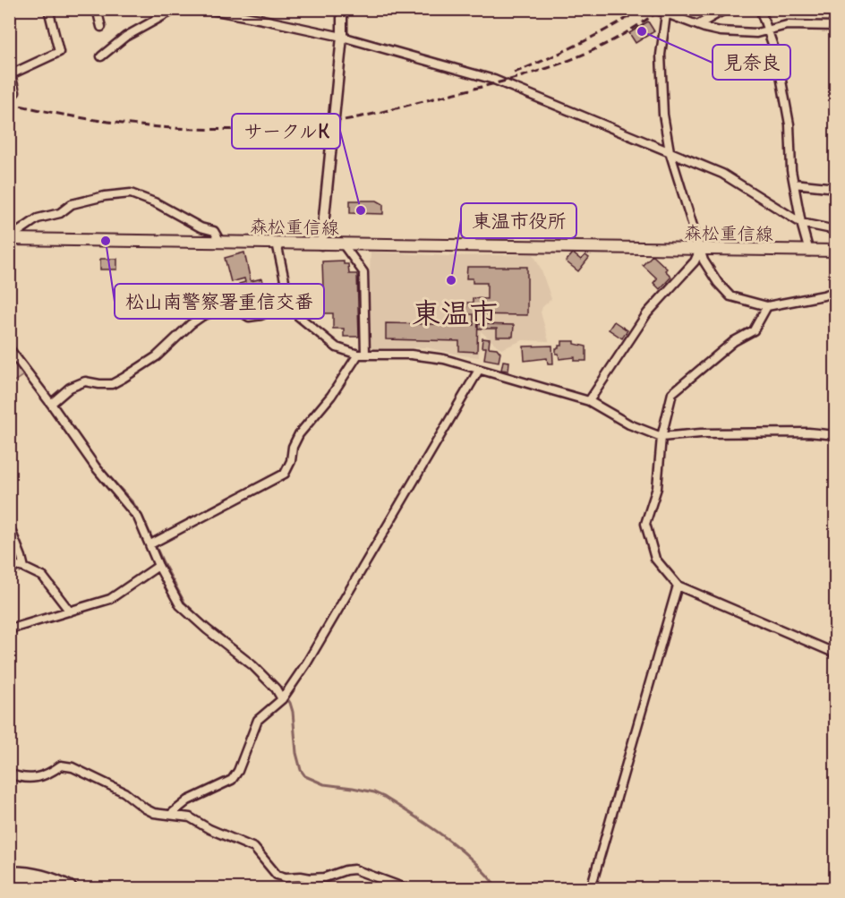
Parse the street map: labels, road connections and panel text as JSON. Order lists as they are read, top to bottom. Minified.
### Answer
{"streets":{"main road":["森松重信線"]},"districts":["東温市"],"places":["見奈良","サークルK","松山南警察署重信交番","東温市役所"]}
